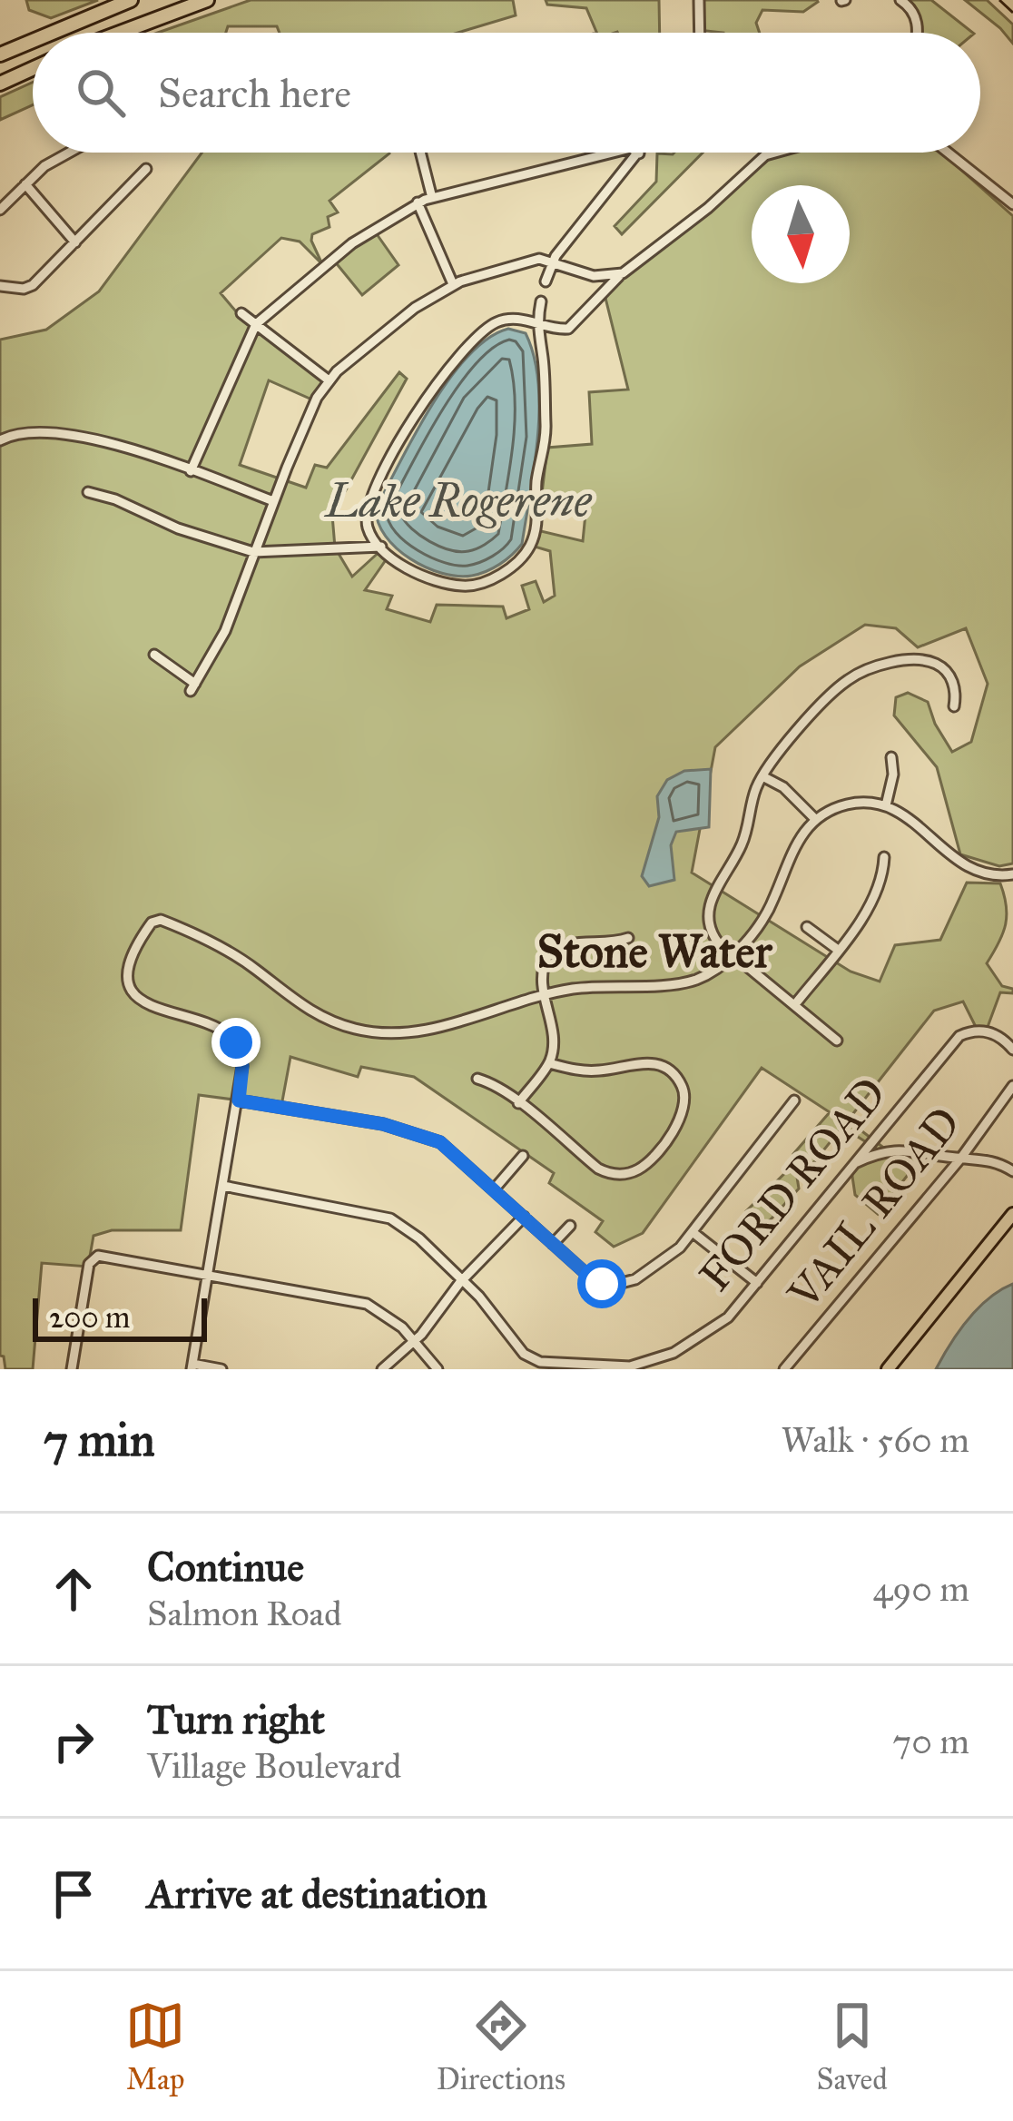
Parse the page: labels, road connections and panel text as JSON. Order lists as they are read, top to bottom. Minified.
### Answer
{"streets":{"street":["FORD ROAD","VAIL ROAD"]},"districts":["Stone Water"],"water":["Lake Rogerene"],"scale_bar":"200 m","north":"bottom","page":{"search":"Search here","scale":"200 m","heading":["7 min","Walk · 560 m"],"list":[["Continue","Salmon Road","490 m"],["Turn right","Village Boulevard","70 m"],"Arrive at destination"],"nav":["Map","Directions","Saved"]}}
